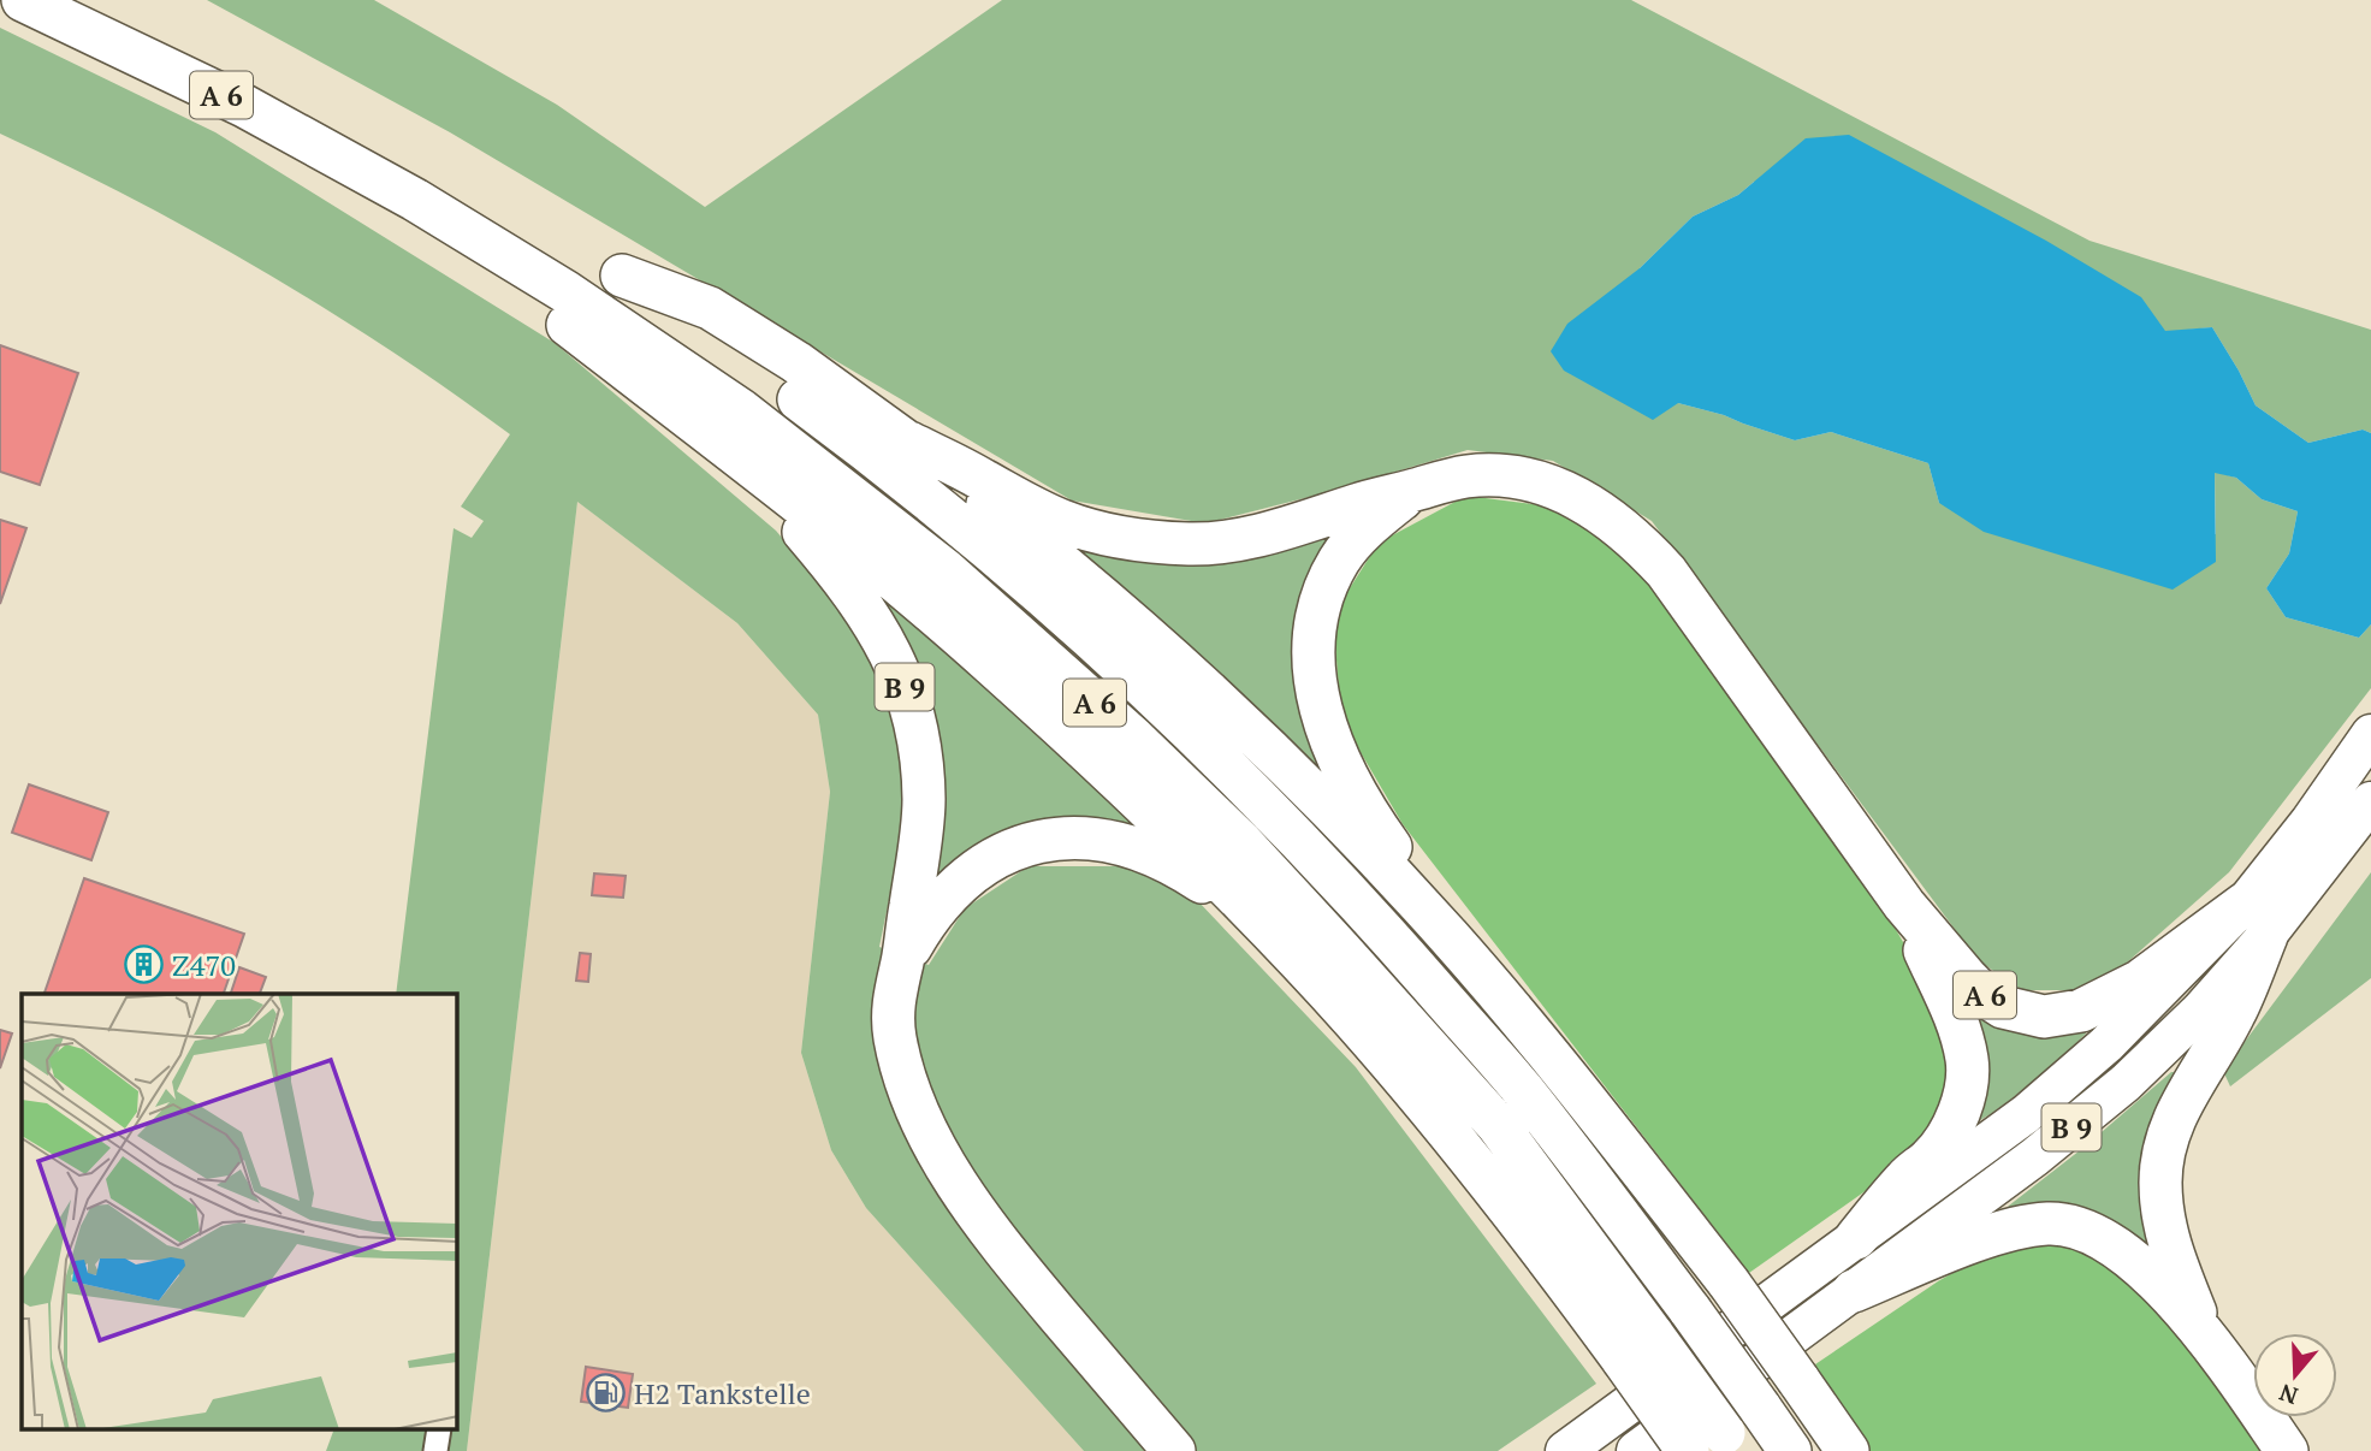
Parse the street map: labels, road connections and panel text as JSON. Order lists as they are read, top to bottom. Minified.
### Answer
{"streets":{"highway":["A 6","B 9"]},"crossings":[["A 6","B 9"]],"places":{"building":["Z470"],"fuel station":["H2 Tankstelle"]},"north":"bottom"}
